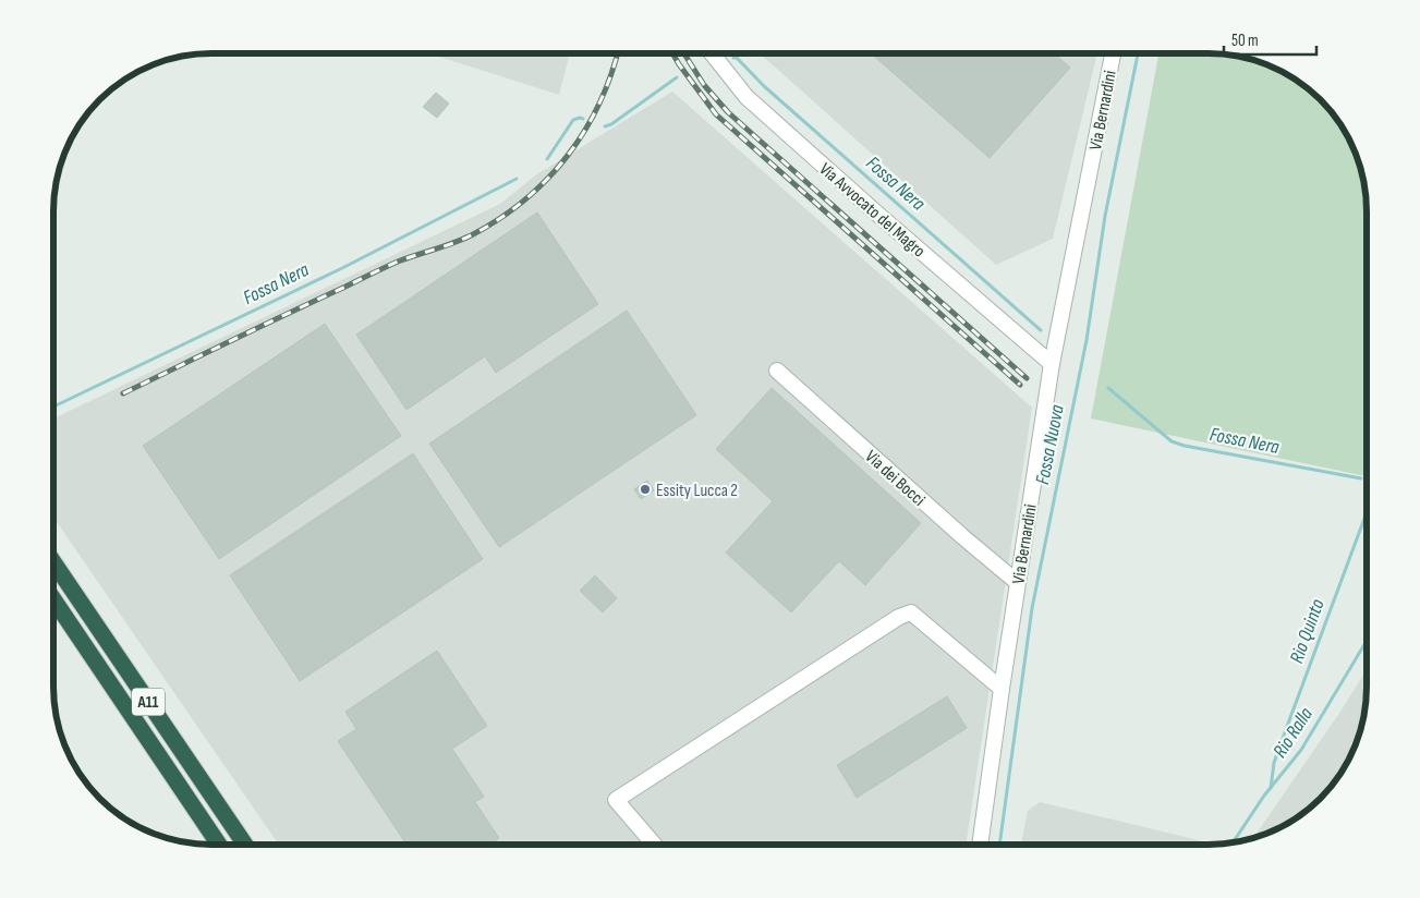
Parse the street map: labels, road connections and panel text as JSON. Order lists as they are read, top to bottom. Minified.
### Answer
{"streets":{"highway":["A11"],"street":["Via Bernardini","Via Avvocato del Magro","Via dei Bocci"]},"crossings":[["Via Bernardini","Via Avvocato del Magro"],["Via Bernardini","Via dei Bocci"]],"water":["Fossa Nera","Fossa Nuova","Rio Quinto","Rio Ralla"],"places":["Essity Lucca 2"],"scale_bar":"50 m"}
